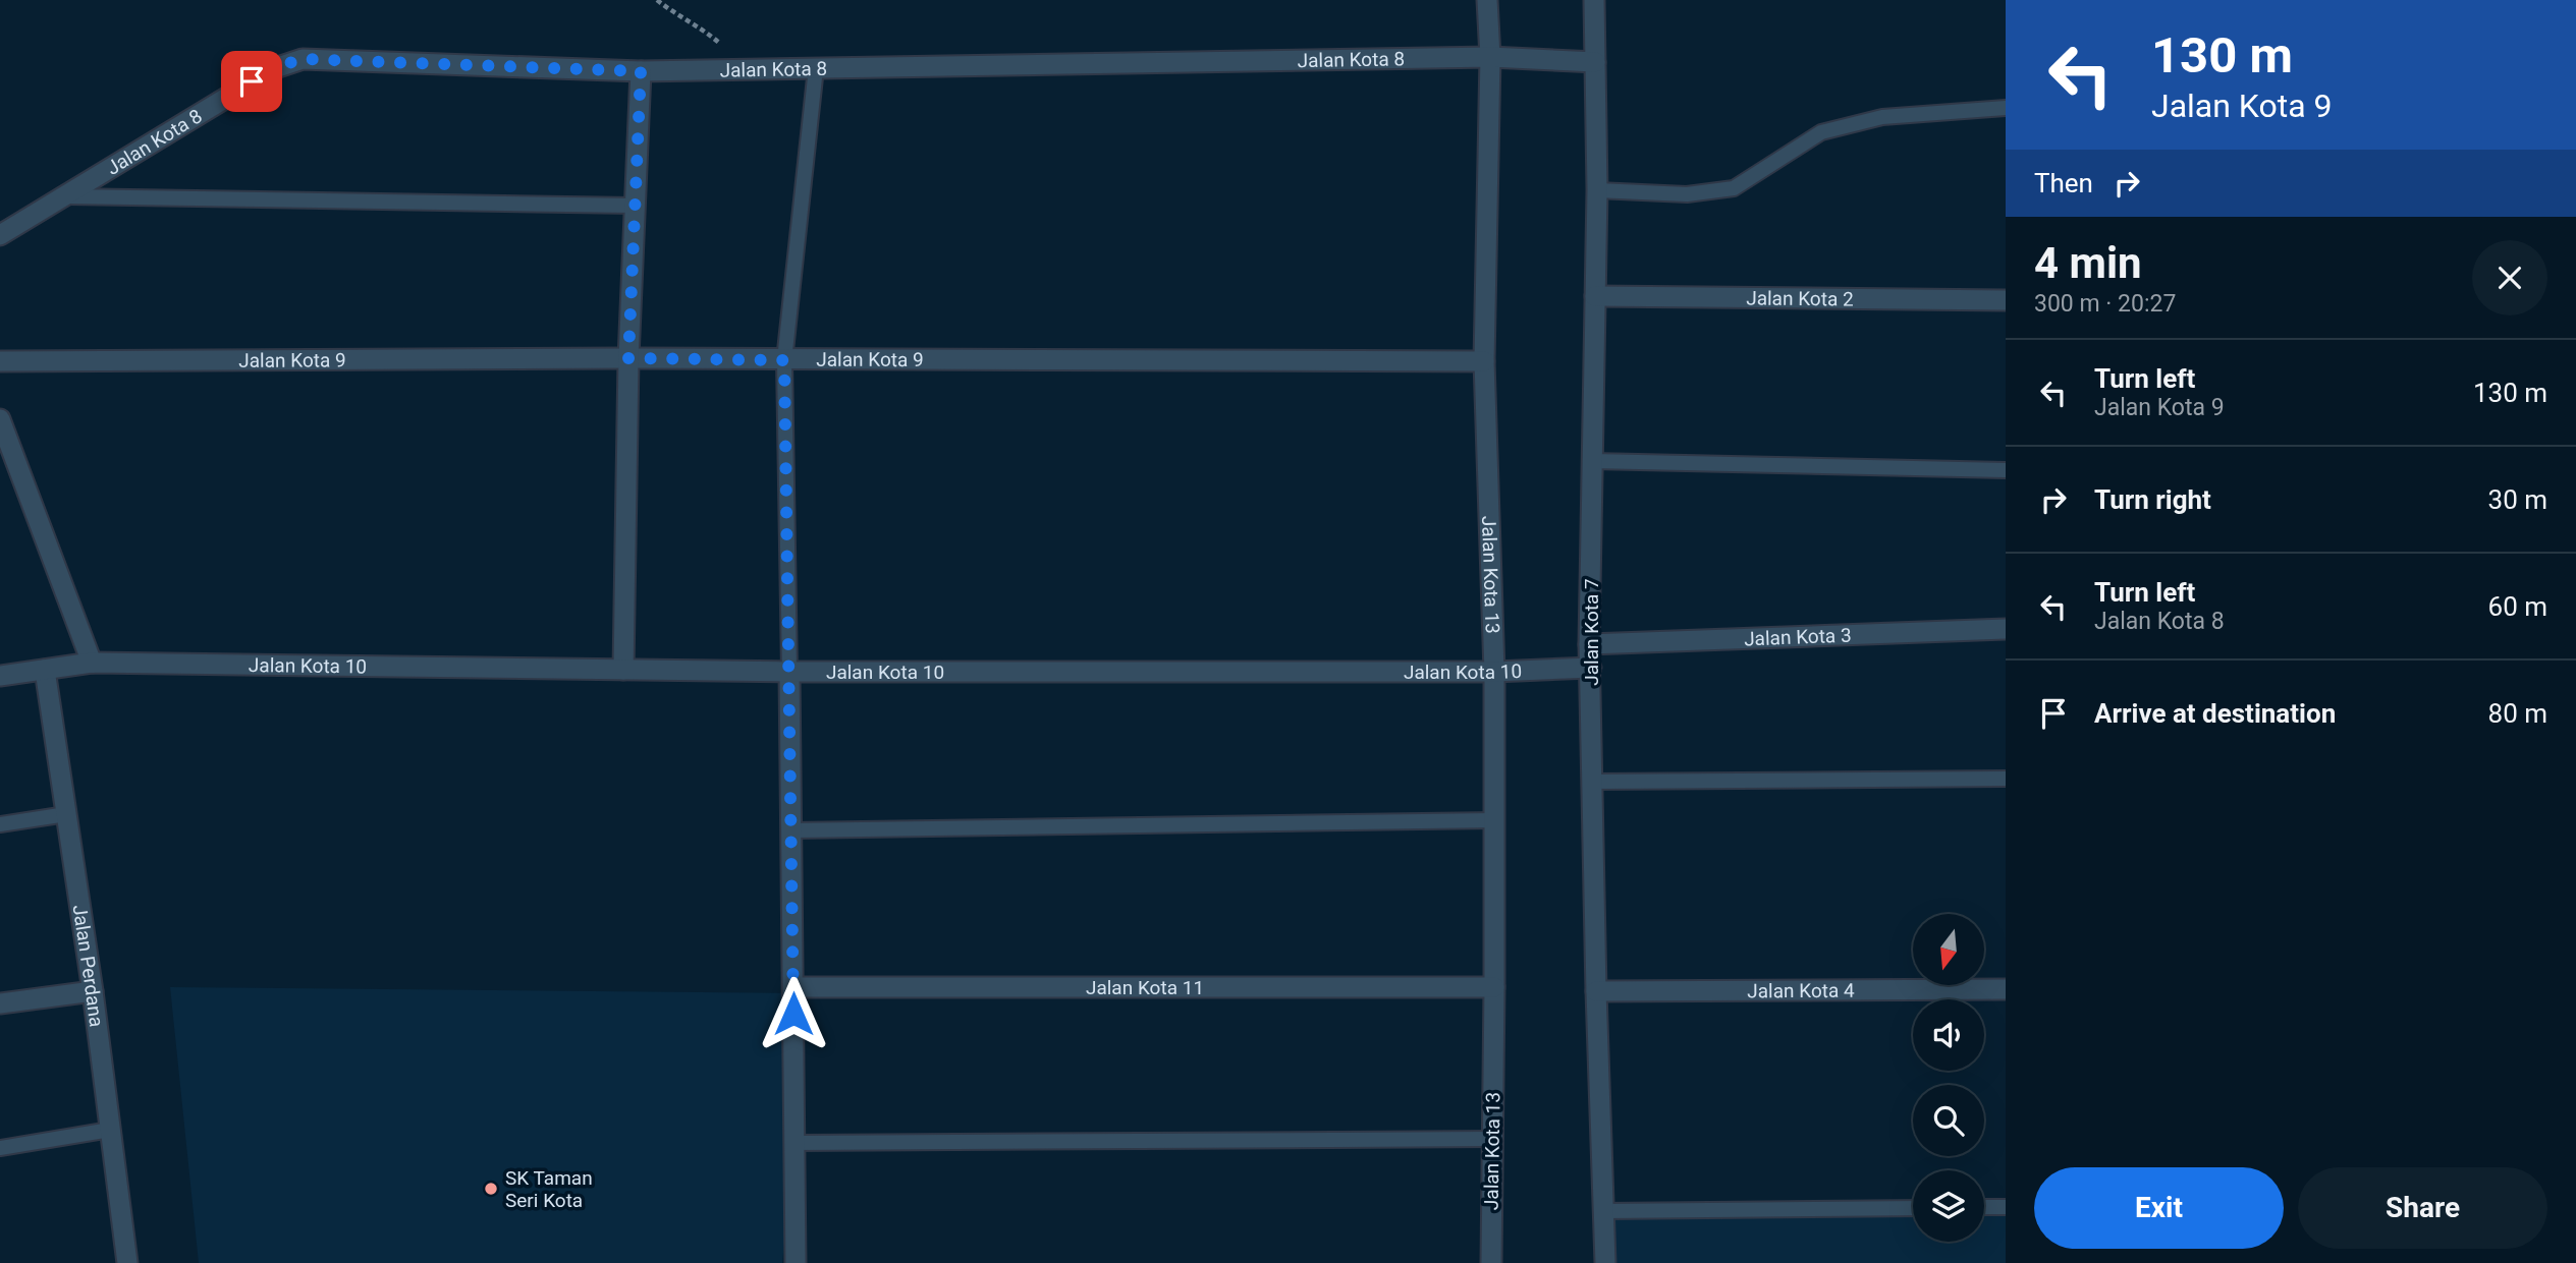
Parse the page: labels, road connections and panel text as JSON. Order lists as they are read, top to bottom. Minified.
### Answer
{"streets":{"street":["Jalan Kota 8","Jalan Kota 2","Jalan Kota 9","Jalan Kota 13","Jalan Kota 7","Jalan Kota 3","Jalan Kota 10","Jalan Perdana","Jalan Kota 11","Jalan Kota 4"]},"crossings":[["Jalan Kota 8","Jalan Kota 13"],["Jalan Kota 8","Jalan Kota 7"],["Jalan Kota 2","Jalan Kota 7"],["Jalan Kota 9","Jalan Kota 13"],["Jalan Kota 13","Jalan Kota 10"],["Jalan Kota 13","Jalan Kota 11"],["Jalan Kota 7","Jalan Kota 3"],["Jalan Kota 7","Jalan Kota 10"],["Jalan Kota 7","Jalan Kota 4"],["Jalan Kota 10","Jalan Perdana"]],"places":["SK Taman Seri Kota"],"north":"bottom","page":{"turn":["130 m","Jalan Kota 9"],"then":"Then","heading":["4 min","300 m · 20:27"],"list":[{"name":"Turn left","note":"Jalan Kota 9","value":"130 m"},{"name":"Turn right","value":"30 m"},{"name":"Turn left","note":"Jalan Kota 8","value":"60 m"},{"name":"Arrive at destination","value":"80 m"}],"buttons":["Exit","Share"]}}
